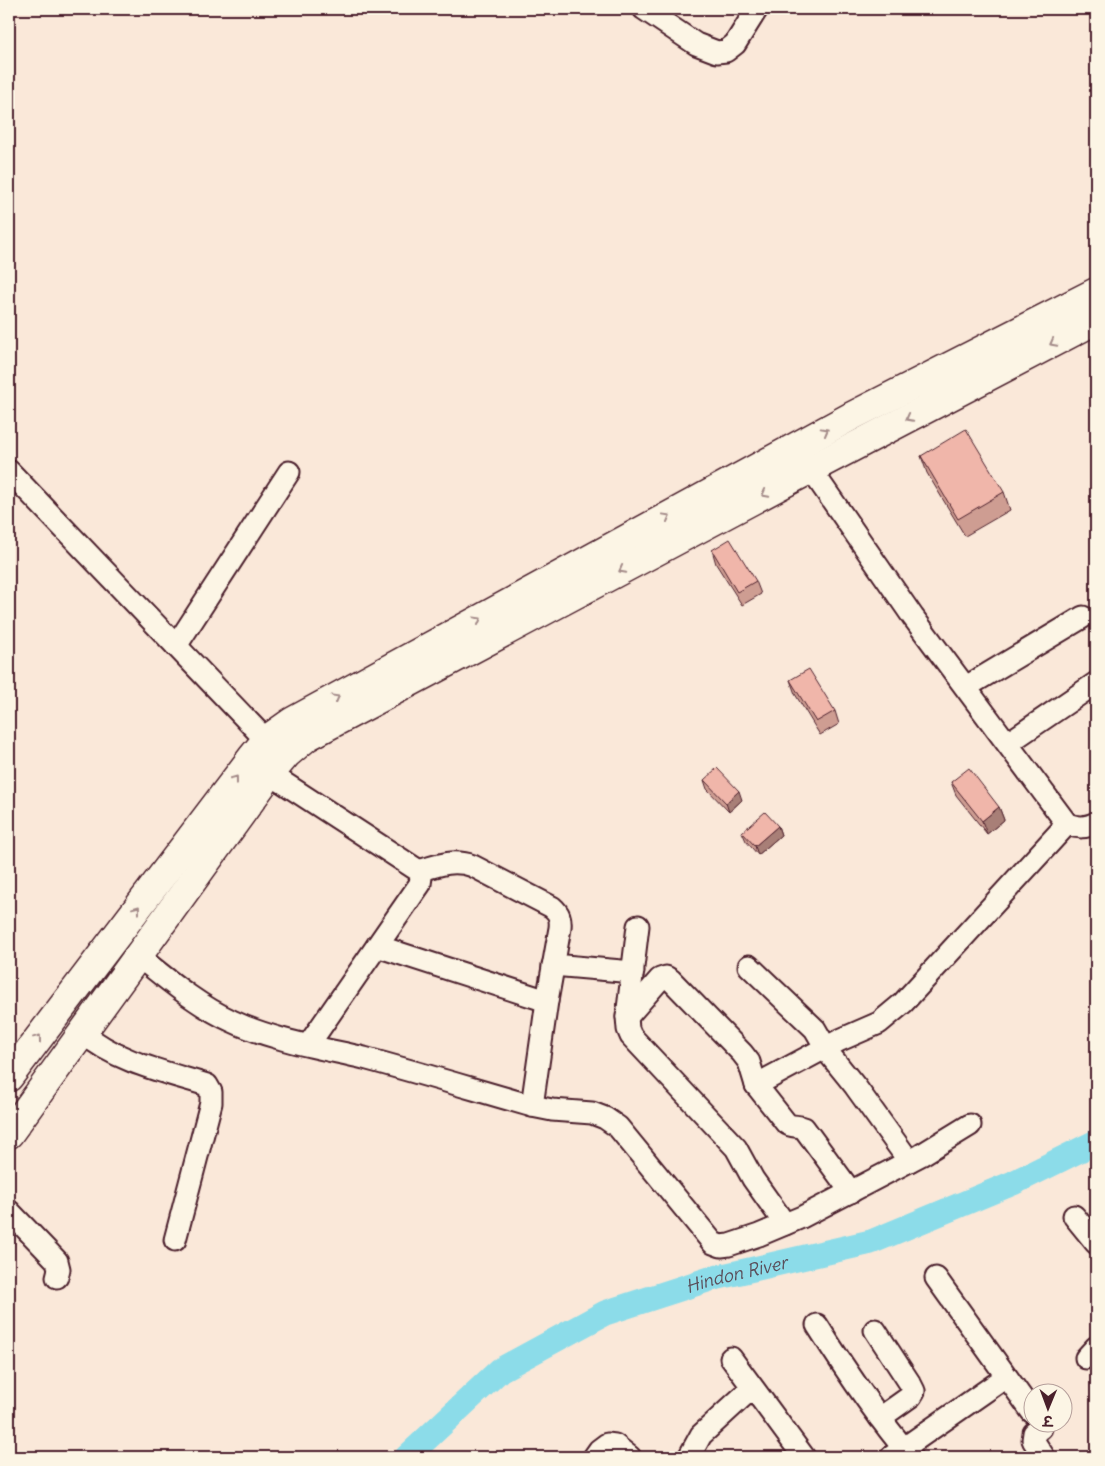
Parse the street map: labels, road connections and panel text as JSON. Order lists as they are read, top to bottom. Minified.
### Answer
{"water":["Hindon River"],"north":"bottom"}
